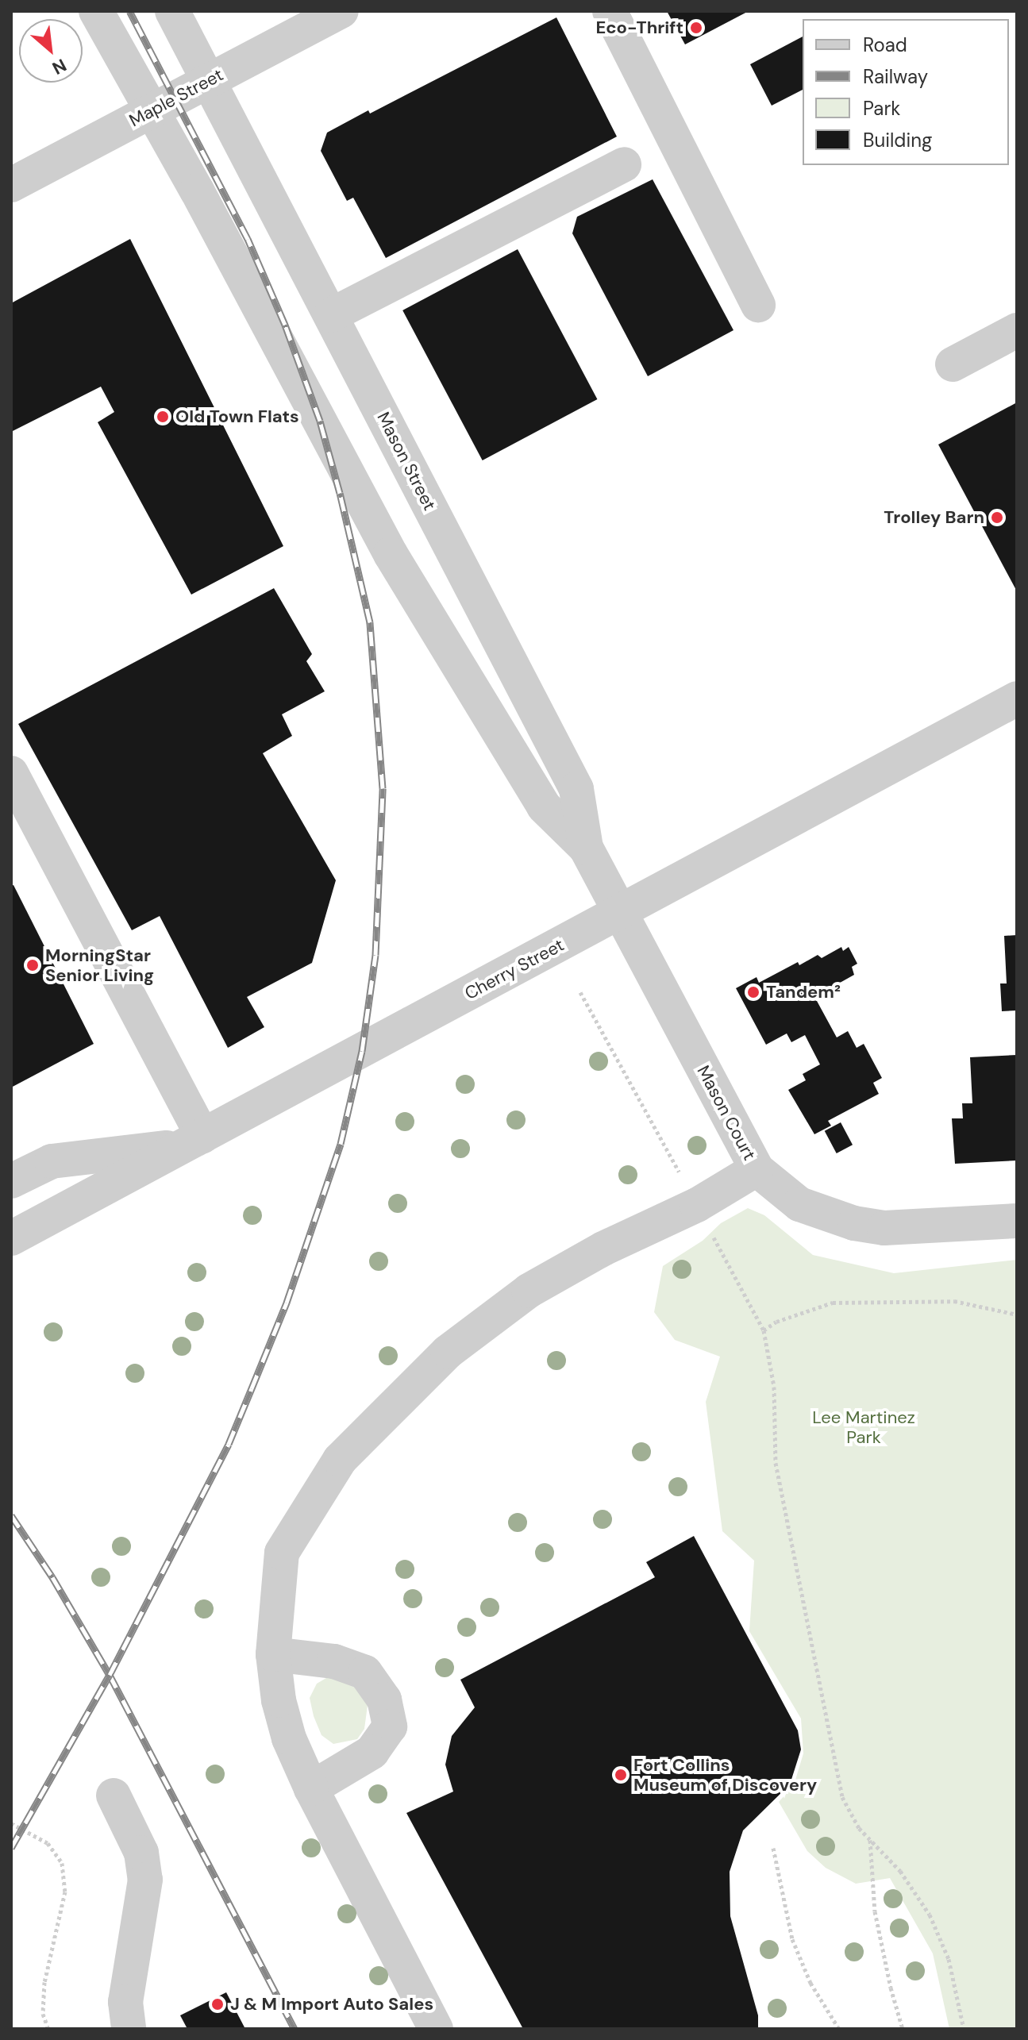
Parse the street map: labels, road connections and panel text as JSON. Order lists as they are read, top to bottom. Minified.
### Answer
{"streets":{"street":["Maple Street","Mason Street","Cherry Street","Mason Court"]},"crossings":[["Maple Street","Mason Street"],["Mason Street","Cherry Street"],["Mason Street","Mason Court"],["Cherry Street","Mason Court"]],"parks":["Lee Martinez Park"],"places":["Eco-Thrift","Old Town Flats","Trolley Barn","MorningStar Senior Living","Tandem²","Fort Collins Museum of Discovery","J & M Import Auto Sales"],"legend":["Road","Railway","Park","Building"],"north":"bottom right"}
